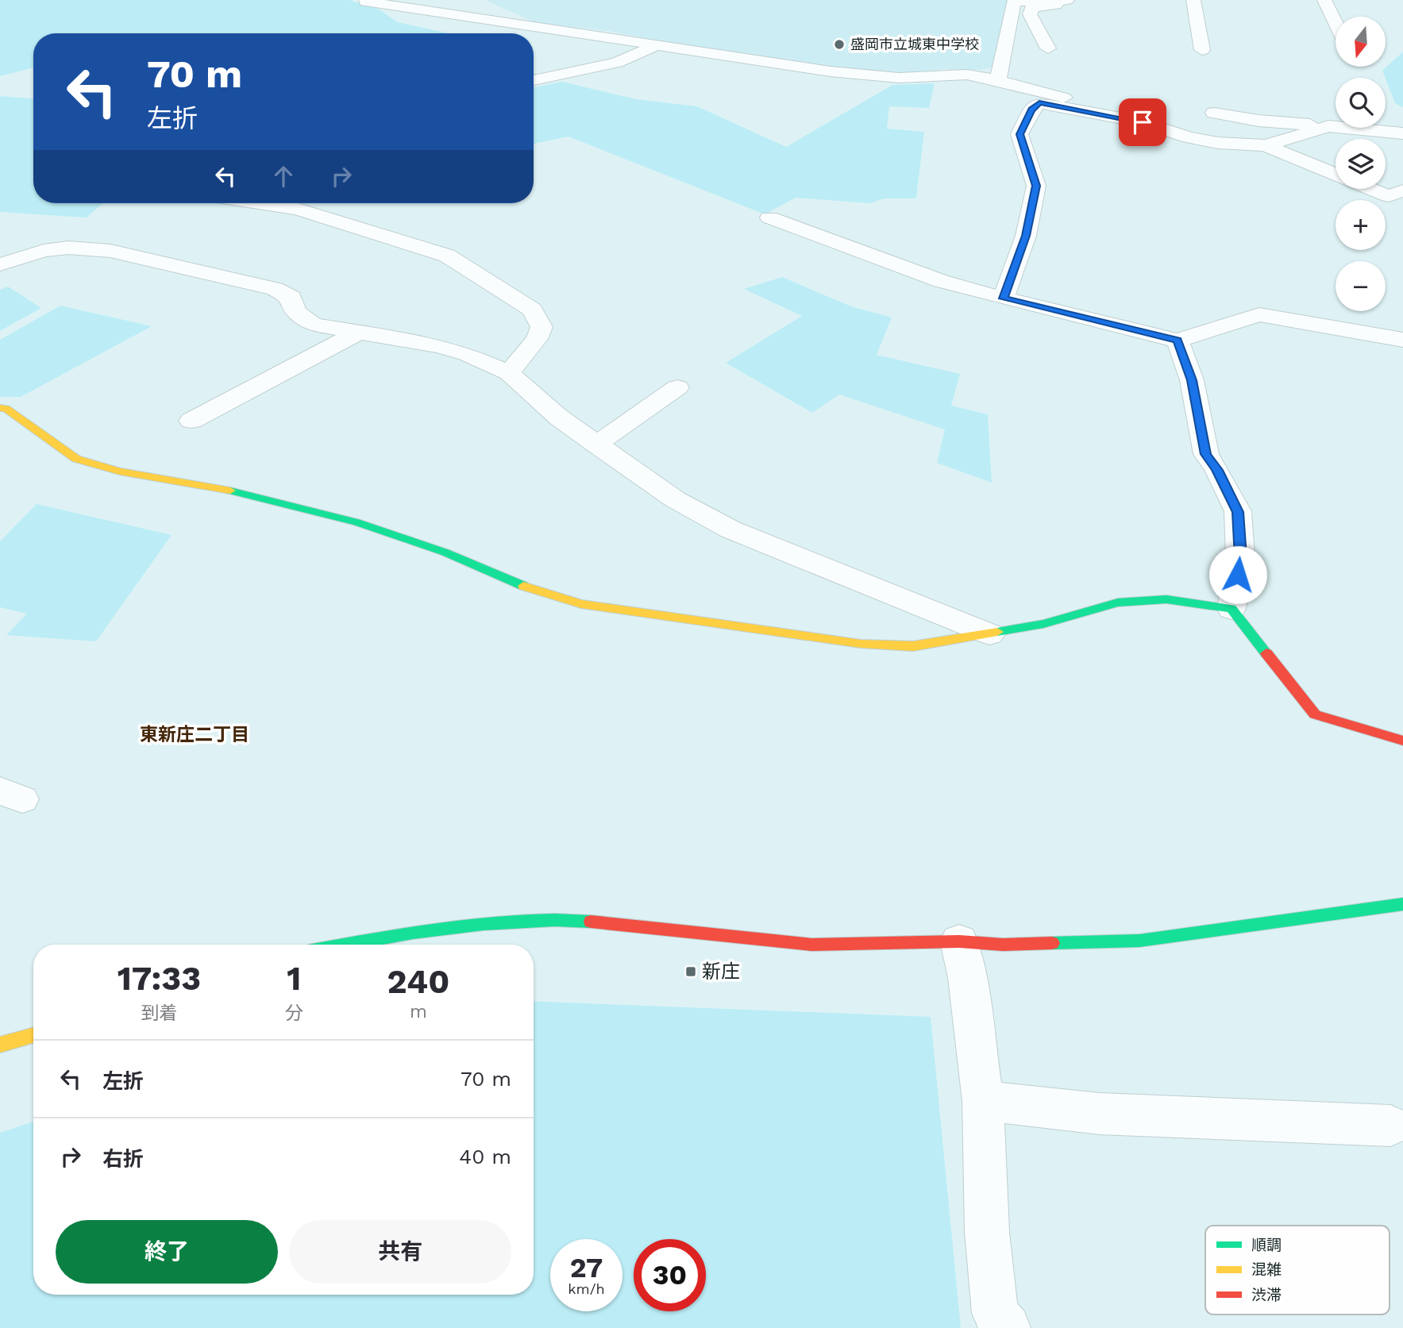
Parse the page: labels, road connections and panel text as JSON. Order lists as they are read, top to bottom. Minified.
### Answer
{"districts":["東新庄二丁目"],"places":{"other":["盛岡市立城東中学校"],"transit":["新庄"]},"legend":["順調","混雑","渋滞"],"north":"bottom","page":{"map_buttons":["+","−"],"turn":["70 m","左折"],"eta":["17:33","到着","1","分","240","m"],"list":[{"name":"左折","value":"70 m"},{"name":"右折","value":"40 m"}],"buttons":["終了","共有"],"speed":"27 km/h","limit":"30"}}
